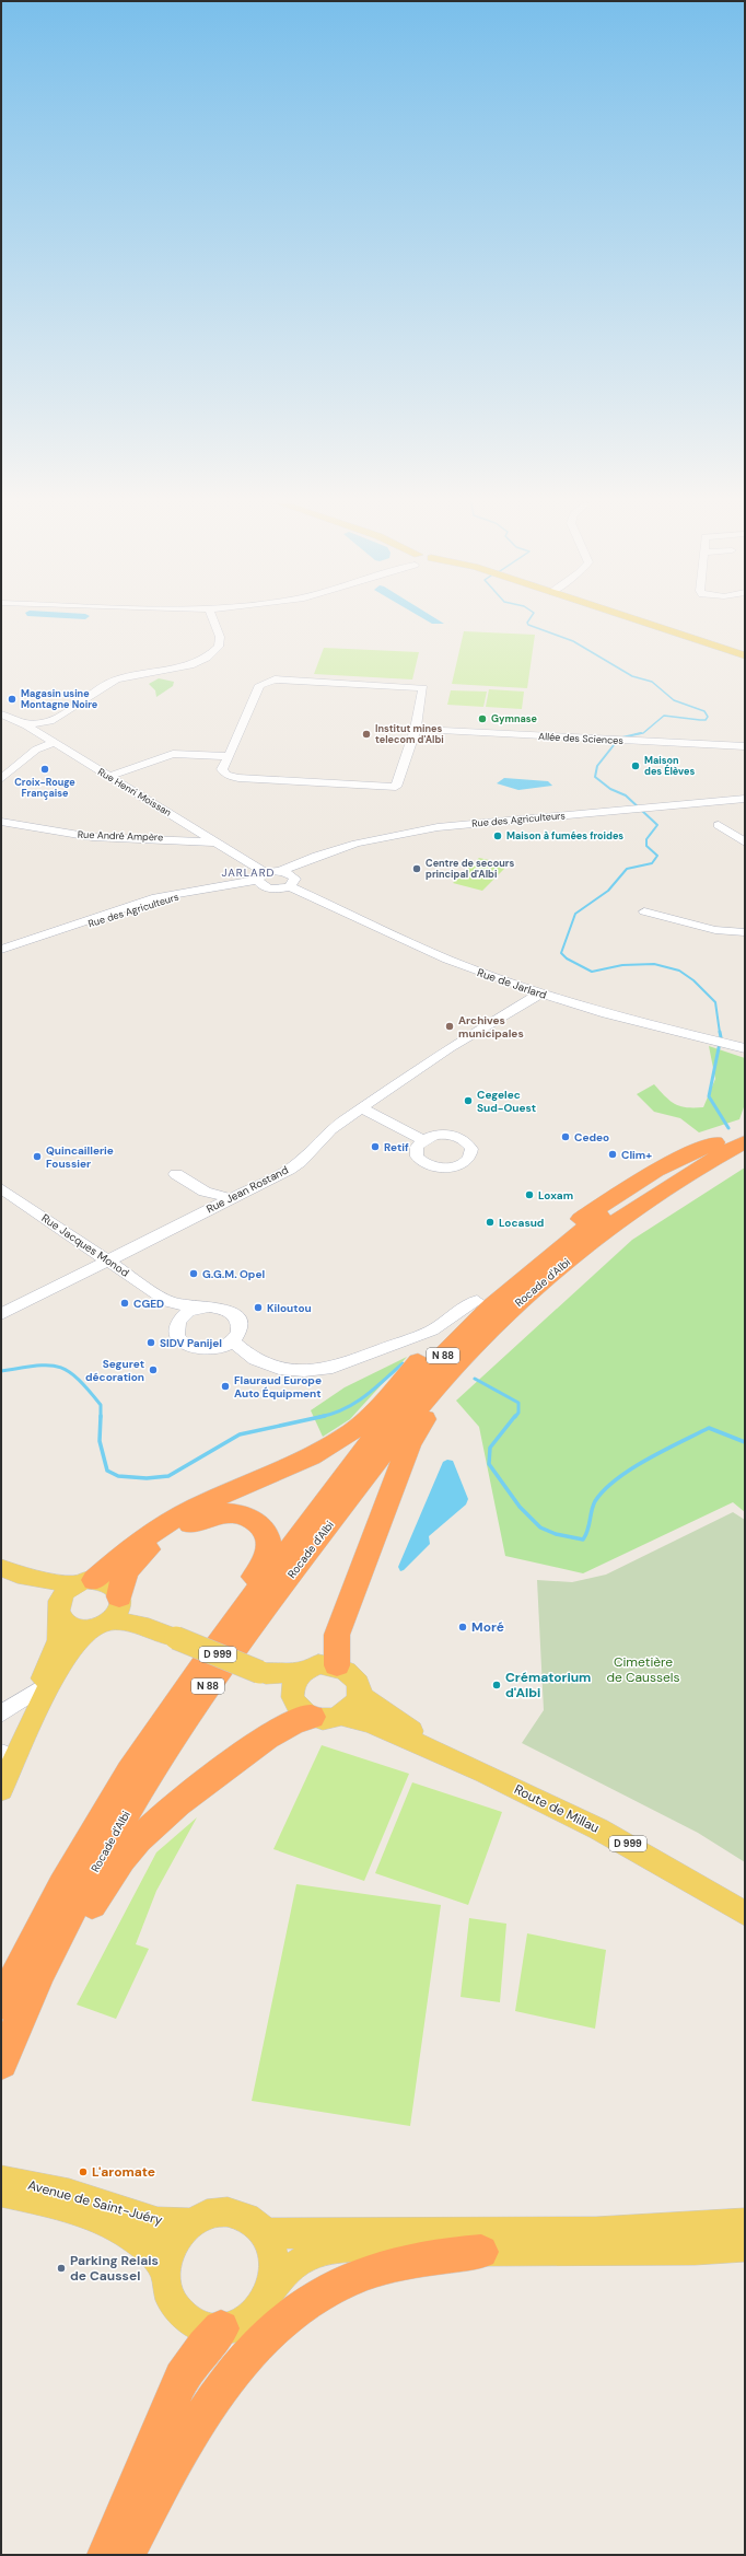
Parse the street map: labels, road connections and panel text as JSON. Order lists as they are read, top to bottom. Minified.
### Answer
{"streets":{"highway":["Rocade d'Albi","N 88"],"main road":["D 999","Route de Millau","Avenue de Saint-Juéry"],"street":["Allée des Sciences","Rue Henri Moissan","Rue des Agriculteurs","Rue André Ampère","Rue de Jarlard","Rue Jean Rostand","Rue Jacques Monod"]},"crossings":[["Rue Henri Moissan","Rue des Agriculteurs"],["Rue Henri Moissan","Rue André Ampère"],["Rue des Agriculteurs","Rue de Jarlard"],["Rue de Jarlard","Rue Jean Rostand"],["Rue Jean Rostand","Rue Jacques Monod"],["D 999","Route de Millau"]],"districts":["JARLARD"],"parks":["Cimetière de Caussels"],"places":["Magasin usine Montagne Noire","Gymnase","Institut mines telecom d'Albi","Maison des Élèves","Croix-Rouge Française","Maison à fumées froides","Centre de secours principal d'Albi","Archives municipales","Cegelec Sud-Ouest","Cedeo","Retif","Clim+","Quincaillerie Foussier","Loxam","Locasud","G.G.M. Opel","CGED","Kiloutou","SIDV Panijel","Seguret décoration","Flauraud Europe Auto Équipment","Moré","Crématorium d'Albi","L'aromate","Parking Relais de Caussel"]}
